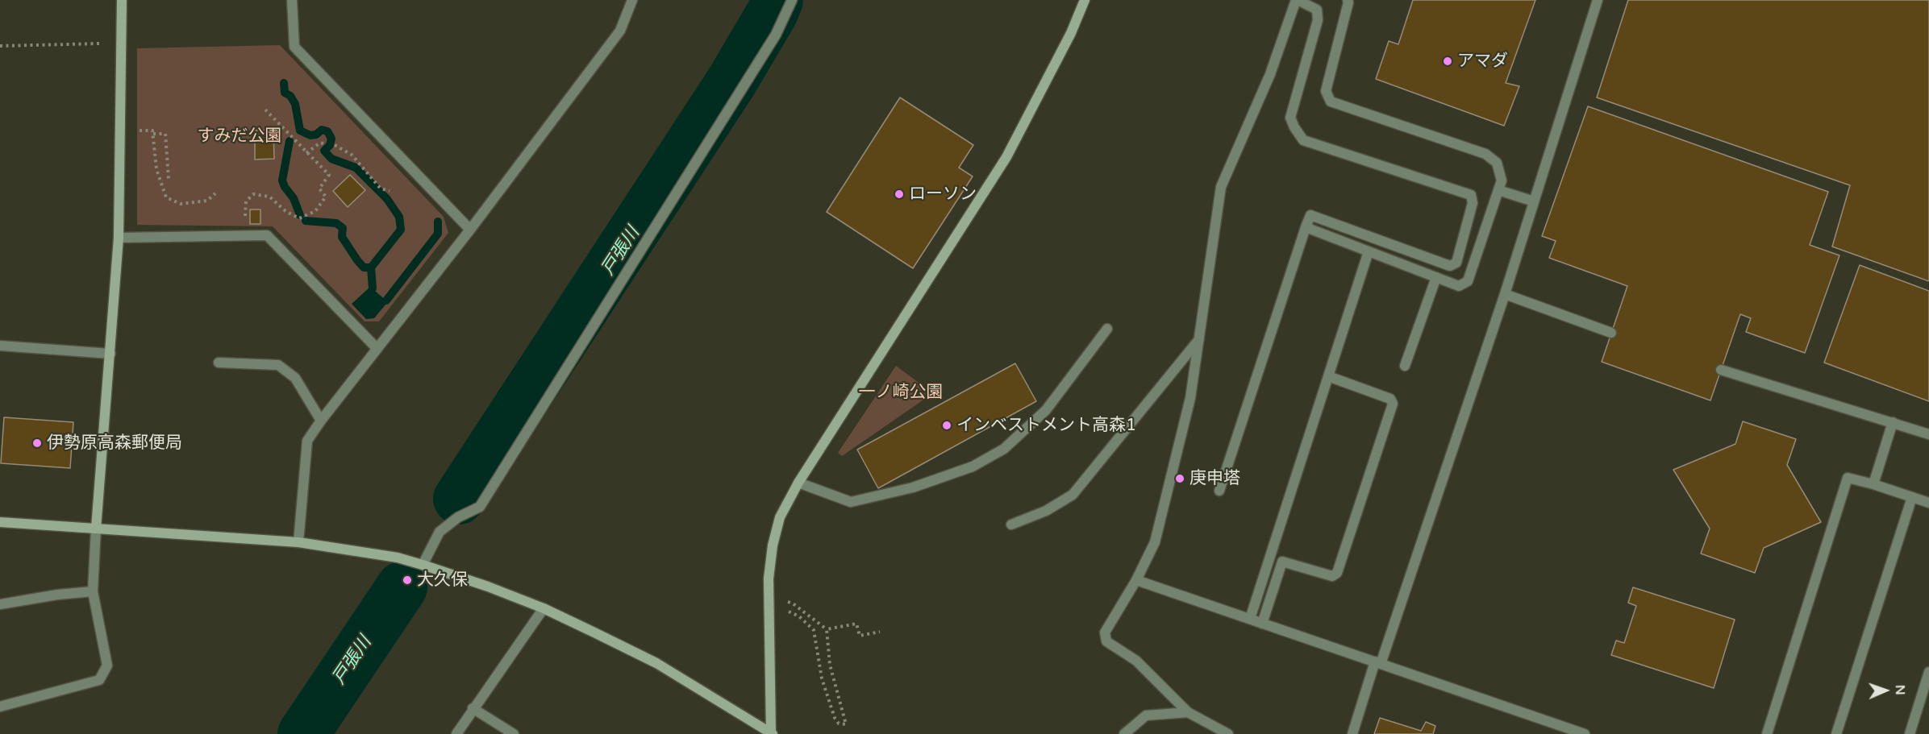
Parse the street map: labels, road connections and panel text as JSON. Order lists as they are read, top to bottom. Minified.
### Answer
{"water":["戸張川"],"parks":["すみだ公園","一ノ崎公園"],"places":["アマダ","ローソン","インベストメント高森1","伊勢原高森郵便局","庚申塔","大久保"],"north":"right"}
